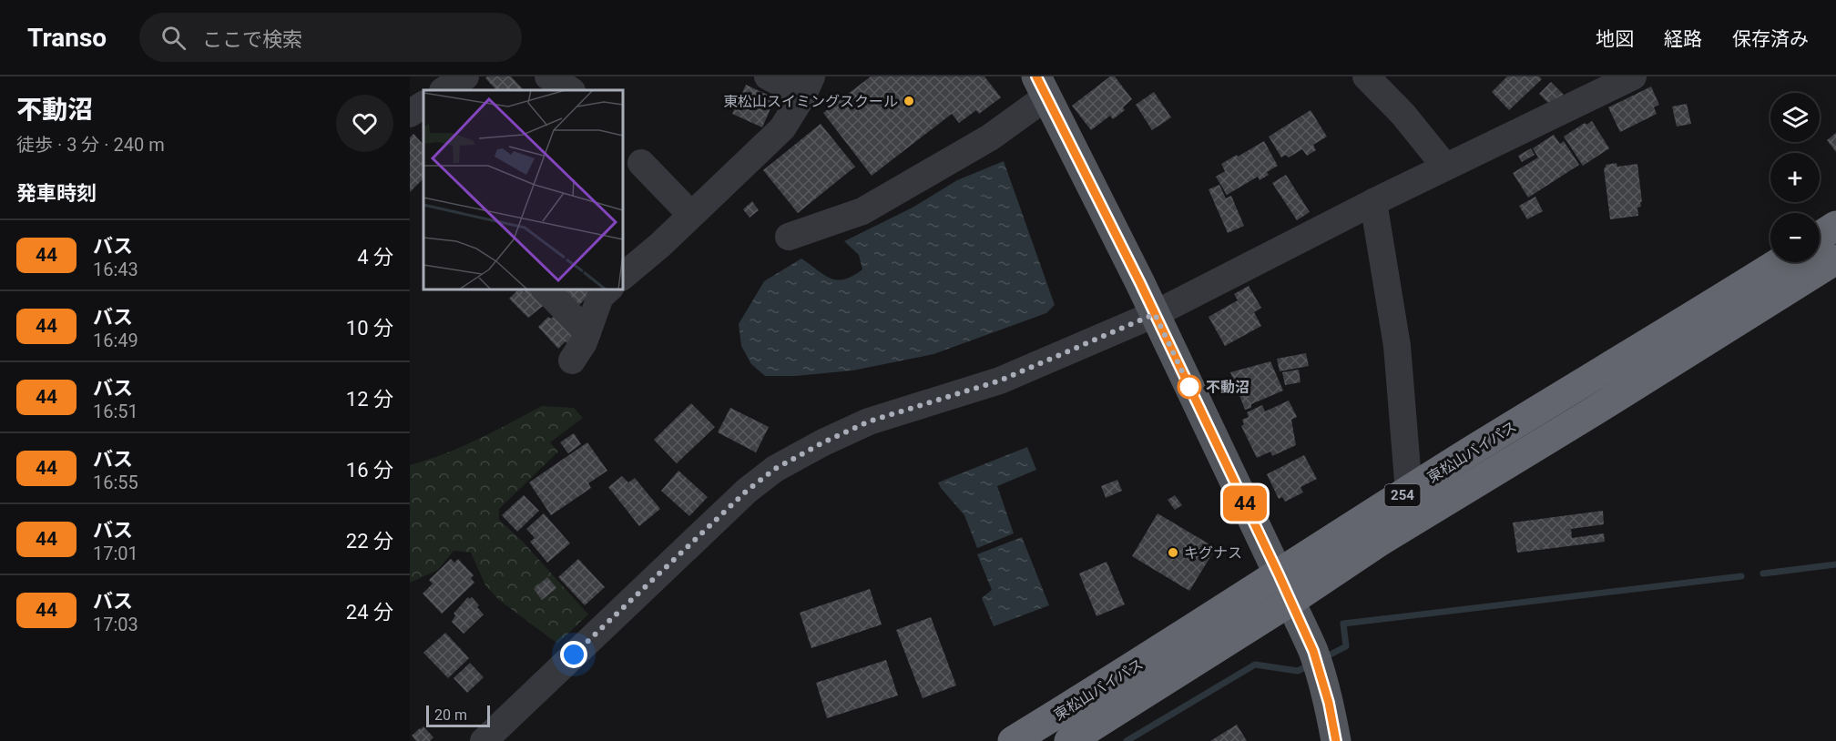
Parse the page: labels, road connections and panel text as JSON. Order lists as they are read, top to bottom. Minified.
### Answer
{"streets":{"highway":["東松山バイパス","254"]},"places":["東松山スイミングスクール","不動沼","キグナス"],"lines":["bus line 44"],"scale_bar":"20 m","page":{"header":"Transo","search":"ここで検索","nav":["地図","経路","保存済み"],"heading":[["不動沼","徒歩 · 3 分 · 240 m"],"発車時刻"],"on_map":"44","map_buttons":["+","−"],"list":[{"mark":"44","name":"バス","note":"16:43","value":"4 分"},{"mark":"44","name":"バス","note":"16:49","value":"10 分"},{"mark":"44","name":"バス","note":"16:51","value":"12 分"},{"mark":"44","name":"バス","note":"16:55","value":"16 分"},{"mark":"44","name":"バス","note":"17:01","value":"22 分"},{"mark":"44","name":"バス","note":"17:03","value":"24 分"}],"scale":"20 m"}}
